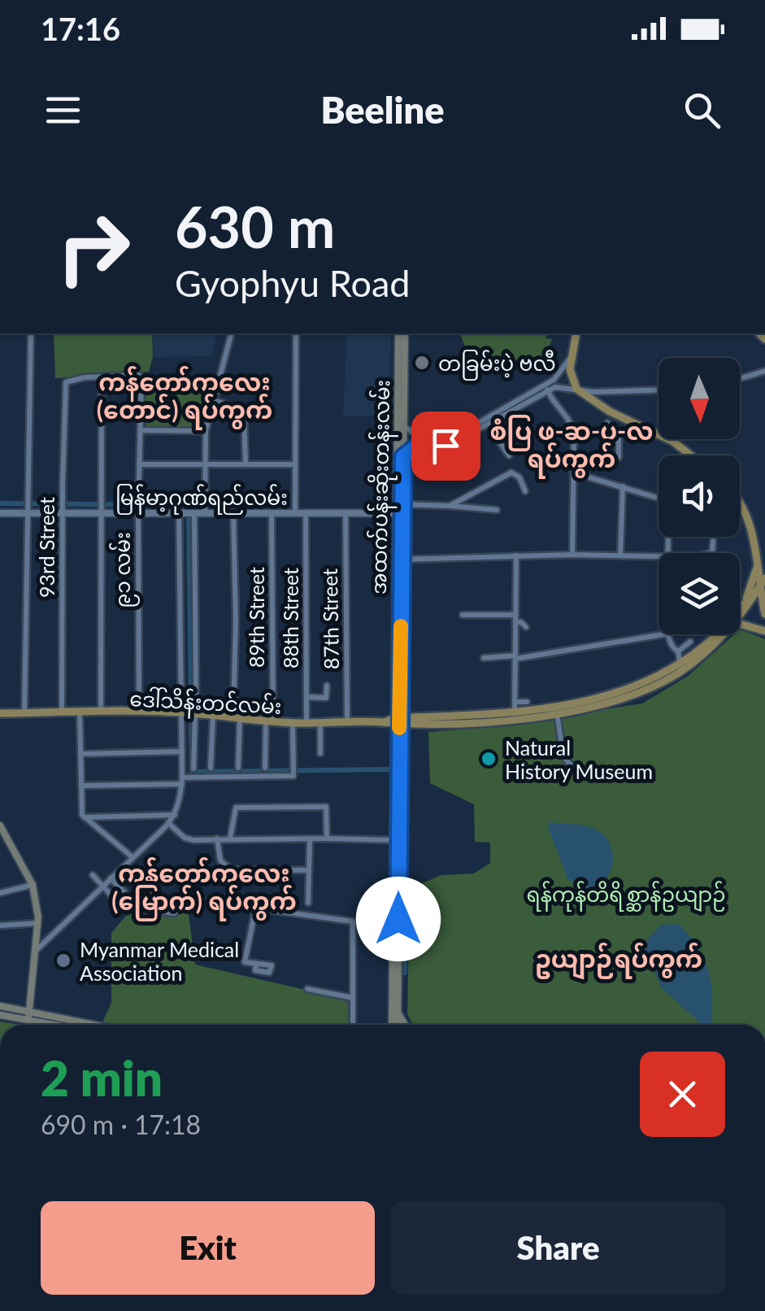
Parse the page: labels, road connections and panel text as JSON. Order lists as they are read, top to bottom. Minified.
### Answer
{"streets":{"main road":["အထက်ပန်းဆိုးတန်းလမ်း","ဒေါ်သိန်းတင်လမ်း"],"street":["မြန်မာ့ဂုဏ်ရည်လမ်း","93rd Street","၉၁ လမ်း","89th Street","88th Street","87th Street"]},"crossings":[["အထက်ပန်းဆိုးတန်းလမ်း","မြန်မာ့ဂုဏ်ရည်လမ်း"],["အထက်ပန်းဆိုးတန်းလမ်း","ဒေါ်သိန်းတင်လမ်း"],["မြန်မာ့ဂုဏ်ရည်လမ်း","93rd Street"],["မြန်မာ့ဂုဏ်ရည်လမ်း","၉၁ လမ်း"],["မြန်မာ့ဂုဏ်ရည်လမ်း","89th Street"],["မြန်မာ့ဂုဏ်ရည်လမ်း","88th Street"],["မြန်မာ့ဂုဏ်ရည်လမ်း","87th Street"],["93rd Street","၉၁ လမ်း"],["93rd Street","ဒေါ်သိန်းတင်လမ်း"],["၉၁ လမ်း","ဒေါ်သိန်းတင်လမ်း"],["89th Street","ဒေါ်သိန်းတင်လမ်း"],["88th Street","ဒေါ်သိန်းတင်လမ်း"],["87th Street","ဒေါ်သိန်းတင်လမ်း"]],"districts":["ကန်တော်ကလေး (တောင်) ရပ်ကွက်","စံပြ ဖ-ဆ-ပ-လ ရပ်ကွက်","ကန်တော်ကလေး (မြောက်) ရပ်ကွက်","ဥယျာဉ်ရပ်ကွက်"],"parks":["ရန်ကုန်တိရိစ္ဆာန်ဥယျာဉ်"],"places":["တခြမ်းပဲ့ ဗလီ","Natural History Museum","Myanmar Medical Association"],"north":"bottom","page":{"status":"17:16","header":"Beeline","turn":["630 m","Gyophyu Road"],"heading":["2 min","690 m · 17:18"],"buttons":["Exit","Share"]}}
